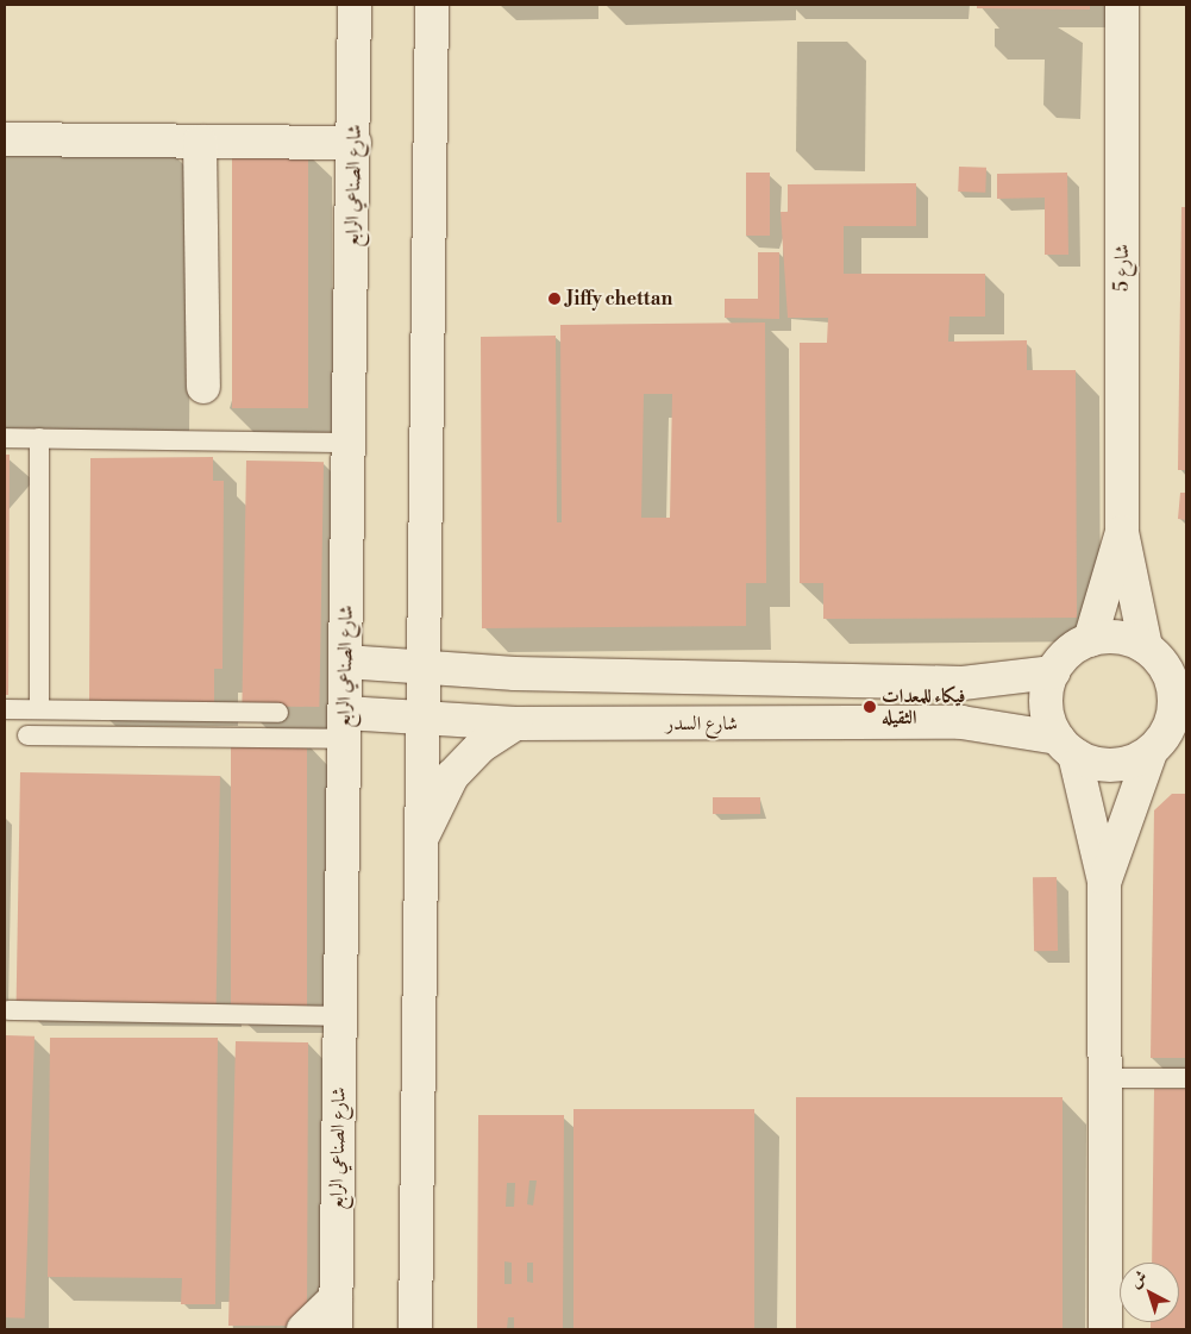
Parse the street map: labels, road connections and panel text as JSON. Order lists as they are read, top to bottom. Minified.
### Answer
{"streets":{"street":["شارع الصناعي الرابع","شارع 5","شارع السدر"]},"crossings":[["شارع الصناعي الرابع","شارع السدر"],["شارع 5","شارع السدر"]],"places":["Jiffy chettan","فيكاء للمعدات الثقيله"],"north":"top left"}
